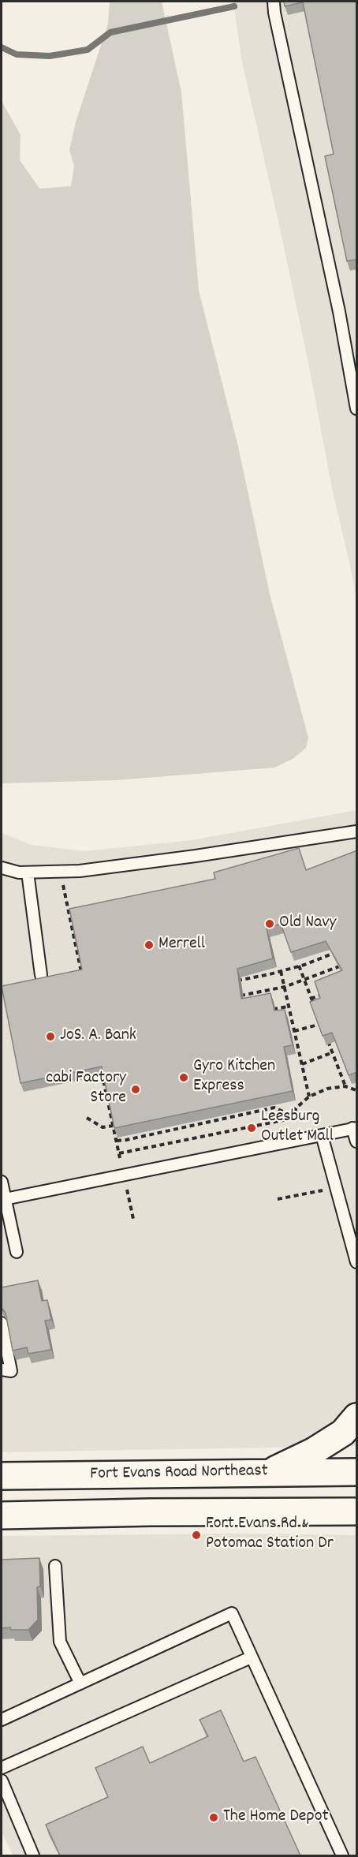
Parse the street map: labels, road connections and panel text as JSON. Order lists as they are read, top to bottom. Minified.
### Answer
{"streets":{"main road":["Fort Evans Road Northeast"]},"places":["Old Navy","Merrell","JoS. A. Bank","Gyro Kitchen Express","cabi Factory Store","Leesburg Outlet Mall","Fort Evans Rd & Potomac Station Dr","The Home Depot"]}
